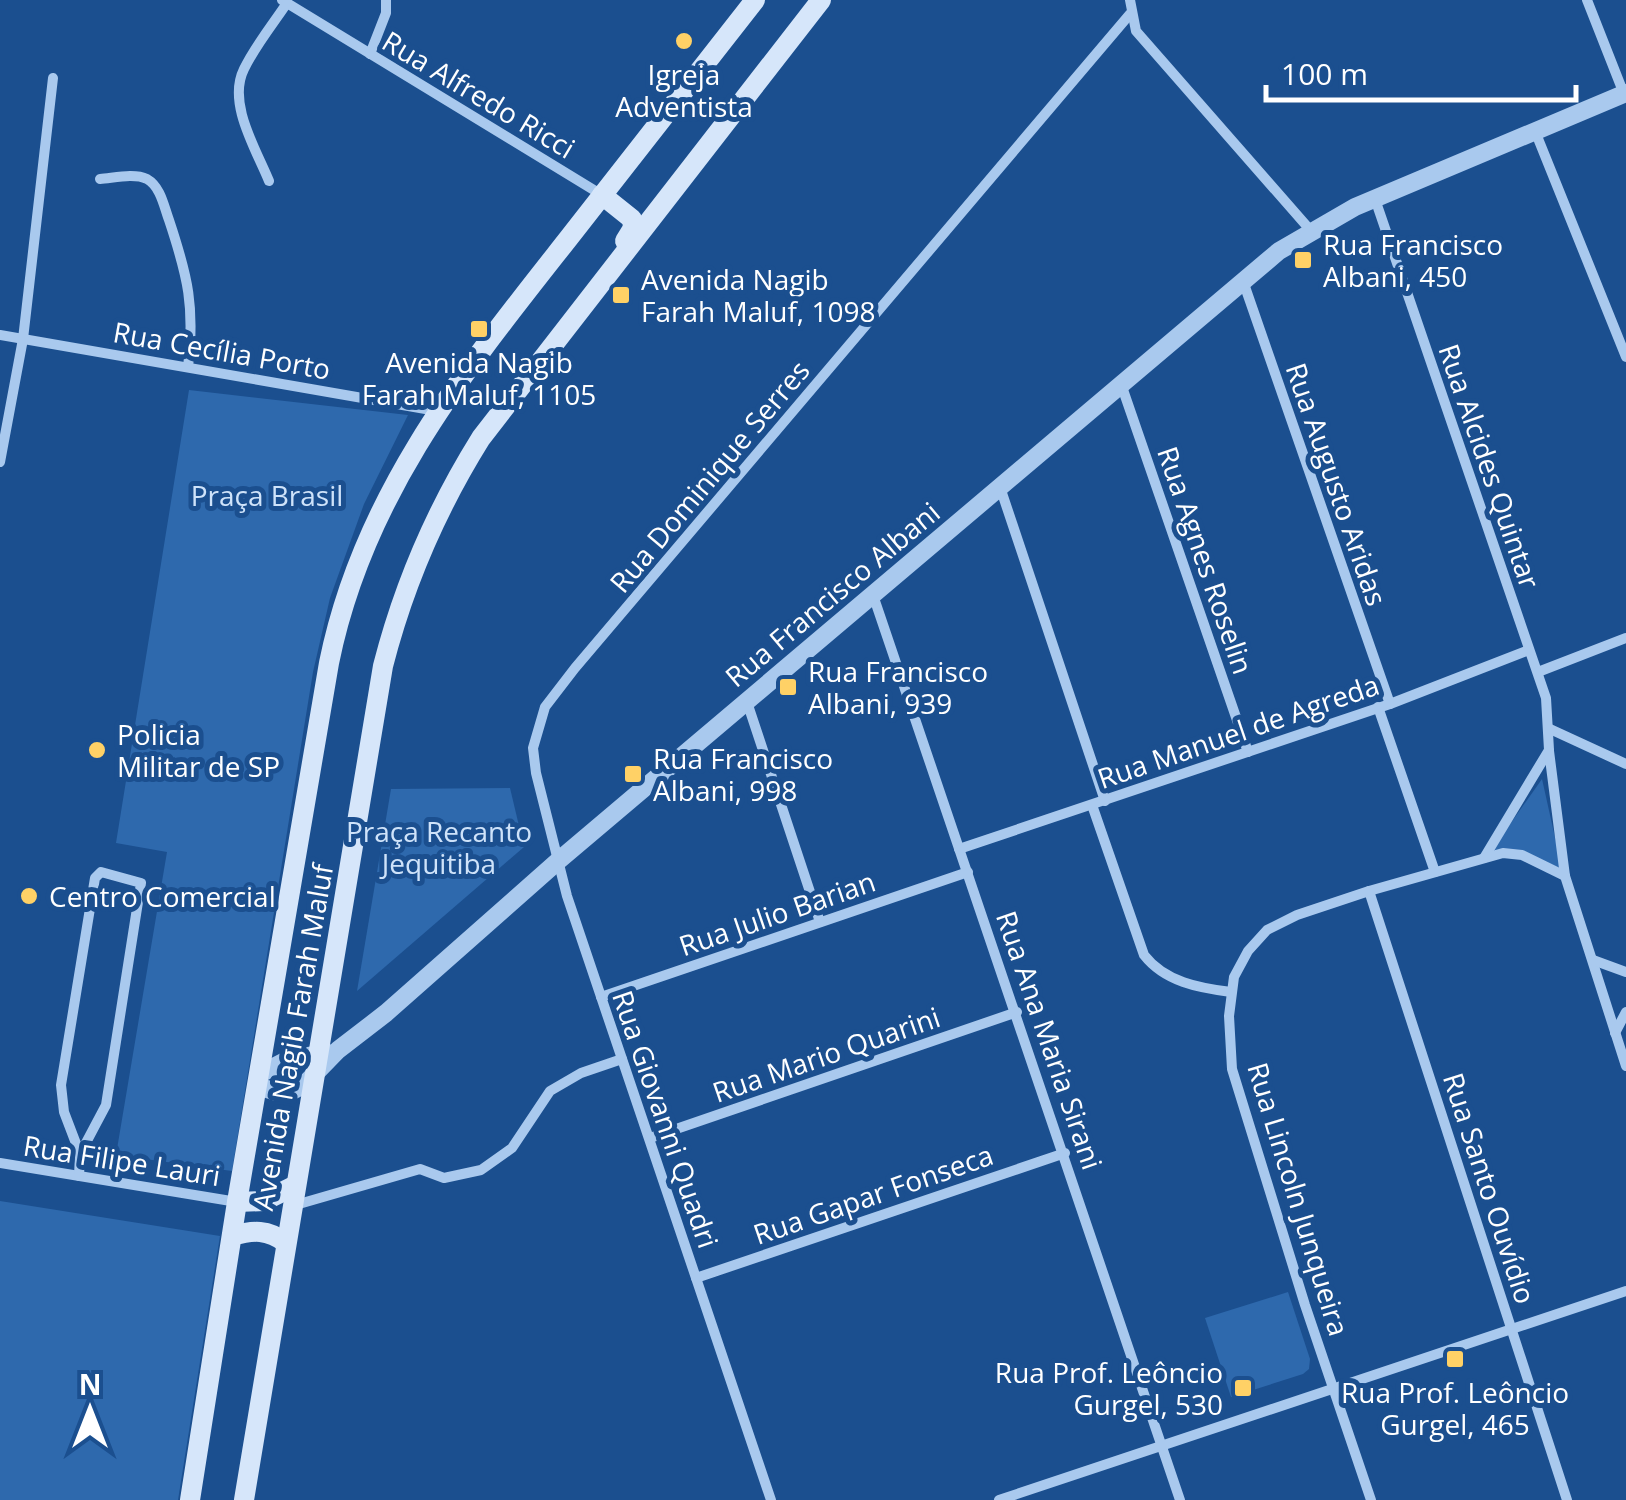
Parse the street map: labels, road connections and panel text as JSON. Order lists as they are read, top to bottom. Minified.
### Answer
{"streets":{"main road":["Avenida Nagib Farah Maluf"],"street":["Rua Alfredo Ricci","Rua Cecília Porto","Rua Alcides Quintar","Rua Dominique Serres","Rua Augusto Aridas","Rua Agnes Roselin","Rua Francisco Albani","Rua Manuel de Agreda","Rua Julio Barian","Rua Ana Maria Sirani","Rua Mario Quarini","Rua Giovanni Quadri","Rua Filipe Lauri","Rua Santo Ouvídio","Rua Gapar Fonseca","Rua Lincoln Junqueira"]},"crossings":[["Rua Alfredo Ricci","Avenida Nagib Farah Maluf"],["Rua Cecília Porto","Avenida Nagib Farah Maluf"],["Rua Alcides Quintar","Rua Francisco Albani"],["Rua Alcides Quintar","Rua Manuel de Agreda"],["Rua Alcides Quintar","Rua Lincoln Junqueira"],["Rua Dominique Serres","Rua Giovanni Quadri"],["Rua Augusto Aridas","Rua Francisco Albani"],["Rua Augusto Aridas","Rua Manuel de Agreda"],["Rua Augusto Aridas","Rua Lincoln Junqueira"],["Rua Agnes Roselin","Rua Francisco Albani"],["Rua Agnes Roselin","Rua Manuel de Agreda"],["Rua Francisco Albani","Avenida Nagib Farah Maluf"],["Rua Francisco Albani","Rua Ana Maria Sirani"],["Rua Francisco Albani","Rua Giovanni Quadri"],["Rua Manuel de Agreda","Rua Ana Maria Sirani"],["Rua Julio Barian","Rua Ana Maria Sirani"],["Rua Julio Barian","Rua Giovanni Quadri"],["Avenida Nagib Farah Maluf","Rua Filipe Lauri"],["Rua Ana Maria Sirani","Rua Mario Quarini"],["Rua Ana Maria Sirani","Rua Gapar Fonseca"],["Rua Mario Quarini","Rua Giovanni Quadri"],["Rua Giovanni Quadri","Rua Gapar Fonseca"],["Rua Santo Ouvídio","Rua Lincoln Junqueira"]],"parks":["Praça Brasil","Praça Recanto Jequitiba"],"places":{"other":["Igreja Adventista","Policia Militar de SP","Centro Comercial"],"transit":["Rua Francisco Albani, 450","Avenida Nagib Farah Maluf, 1098","Avenida Nagib Farah Maluf, 1105","Rua Francisco Albani, 939","Rua Francisco Albani, 998","Rua Prof. Leôncio Gurgel, 465","Rua Prof. Leôncio Gurgel, 530"]},"scale_bar":"100 m","north":"top"}
